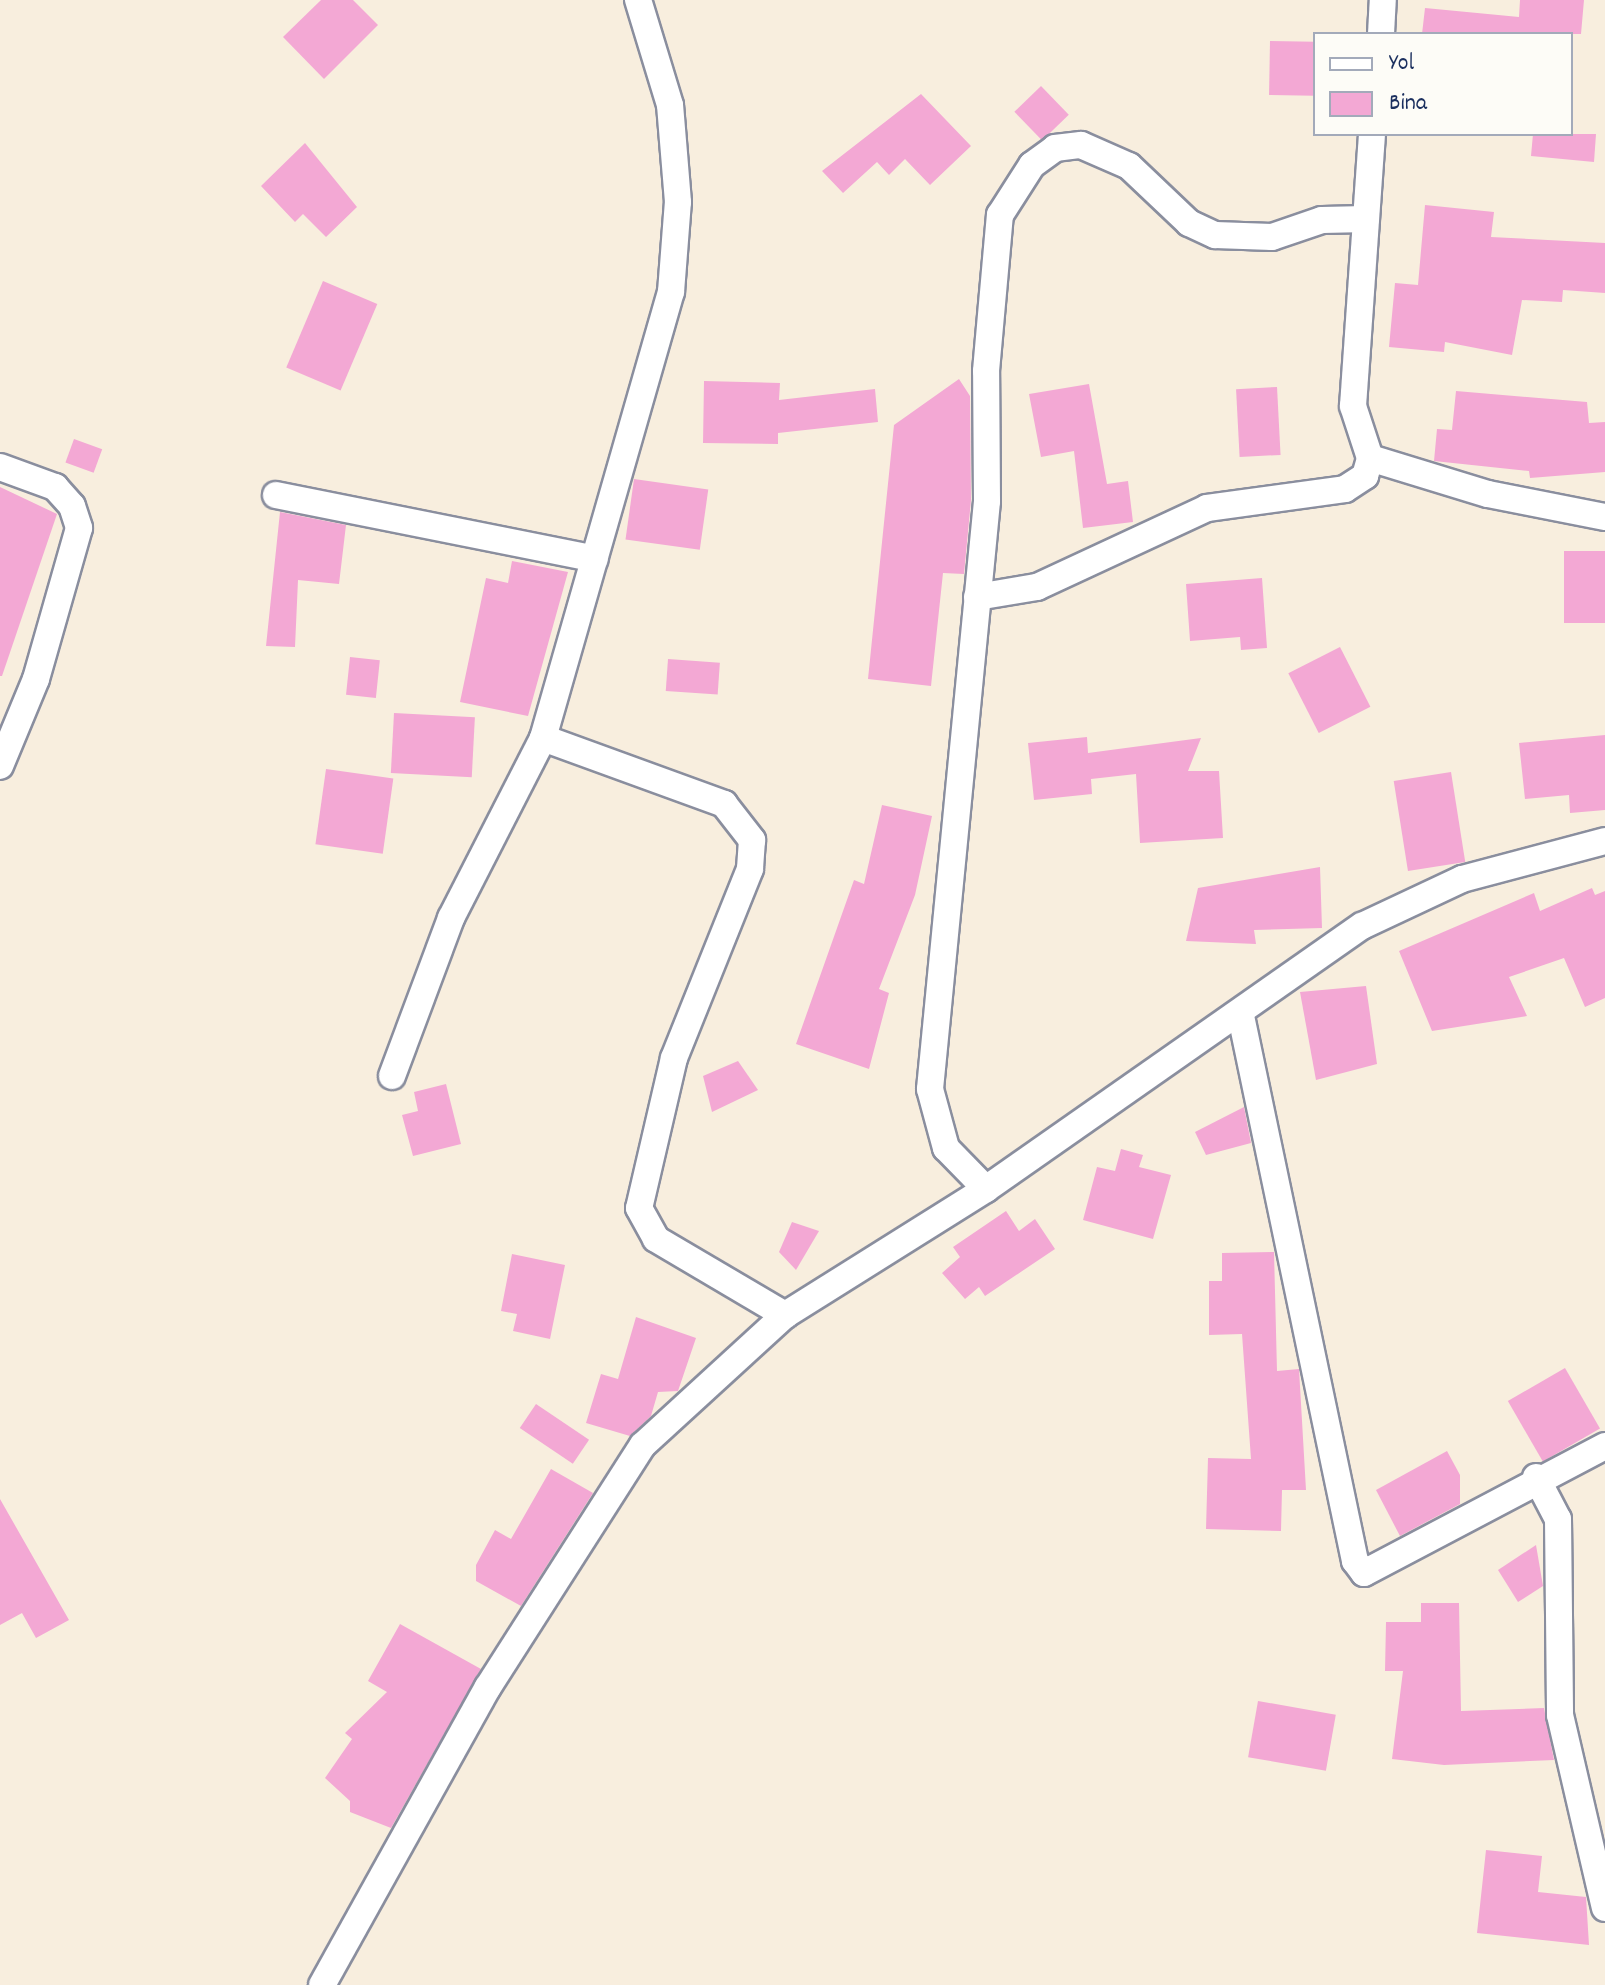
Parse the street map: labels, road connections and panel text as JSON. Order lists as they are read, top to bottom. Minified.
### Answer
{"legend":["Yol","Bina"]}
